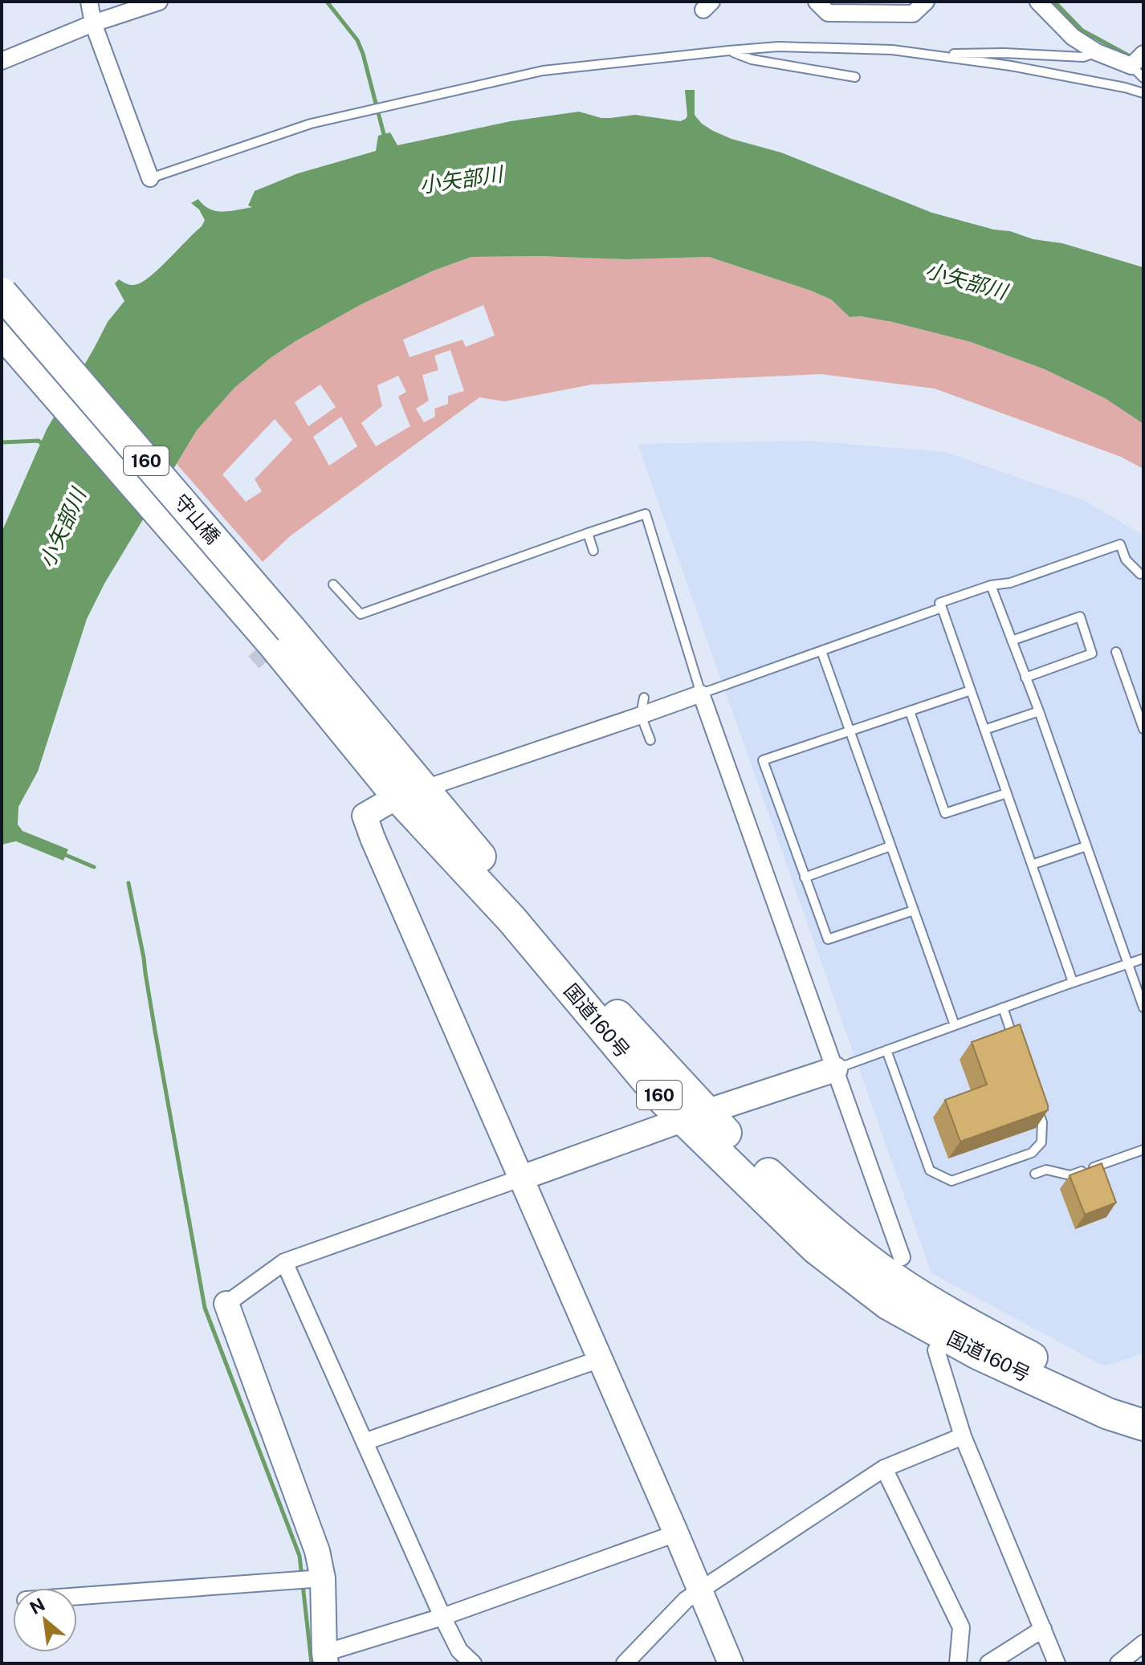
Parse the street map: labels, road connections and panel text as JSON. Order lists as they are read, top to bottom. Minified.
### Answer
{"streets":{"highway":["160","守山橋","国道160号"]},"crossings":[["守山橋","国道160号"]],"water":["小矢部川"],"north":"top left"}
